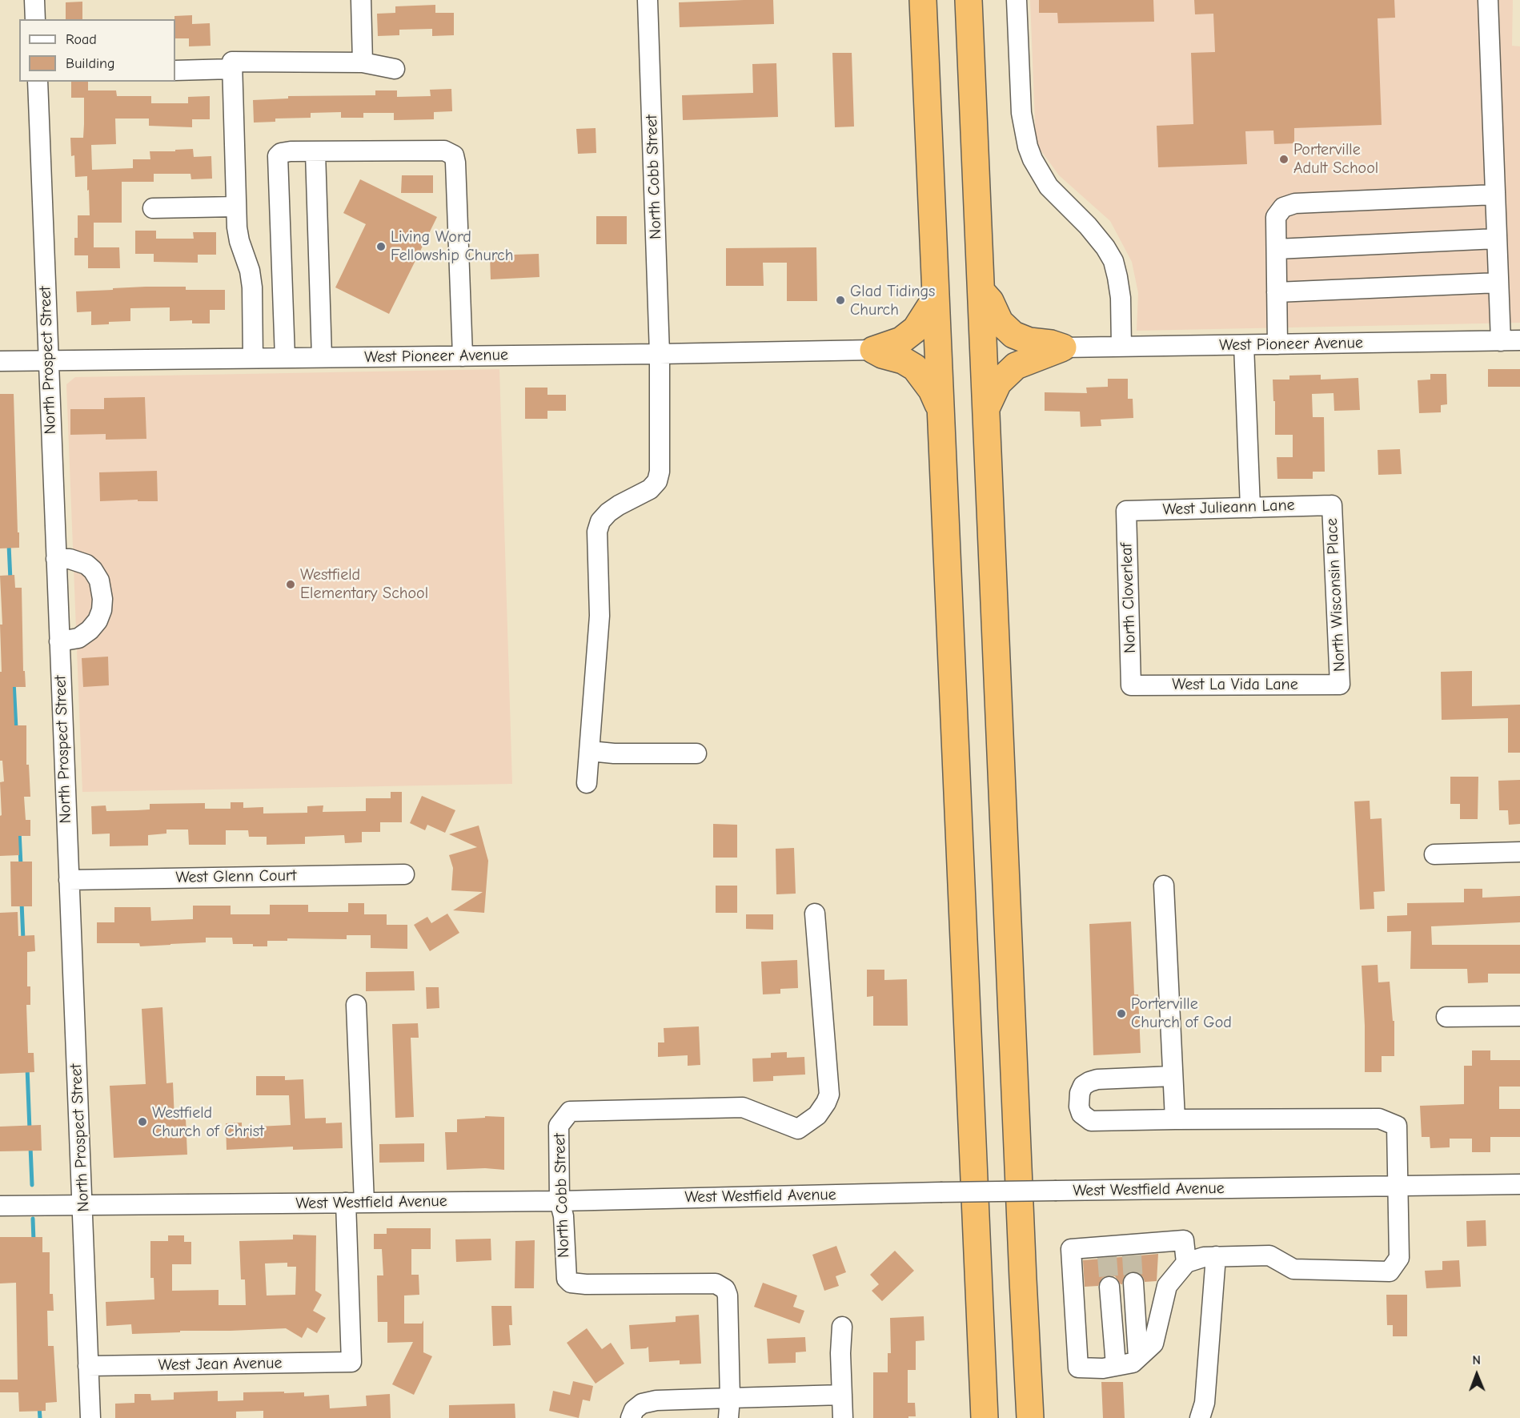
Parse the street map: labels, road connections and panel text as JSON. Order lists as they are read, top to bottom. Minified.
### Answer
{"streets":{"street":["North Cobb Street","West Pioneer Avenue","North Prospect Street","West Julieann Lane","North Wisconsin Place","North Cloverleaf","West La Vida Lane","West Glenn Court","West Westfield Avenue","West Jean Avenue"]},"crossings":[["North Cobb Street","West Pioneer Avenue"],["North Cobb Street","West Westfield Avenue"],["West Pioneer Avenue","North Prospect Street"],["North Prospect Street","West Glenn Court"],["North Prospect Street","West Westfield Avenue"],["North Prospect Street","West Jean Avenue"],["West Julieann Lane","North Wisconsin Place"],["West Julieann Lane","North Cloverleaf"],["North Wisconsin Place","West La Vida Lane"],["North Cloverleaf","West La Vida Lane"],["West Westfield Avenue","West Jean Avenue"]],"places":["Porterville Adult School","Living Word Fellowship Church","Glad Tidings Church","Westfield Elementary School","Porterville Church of God","Westfield Church of Christ"],"legend":["Road","Building"],"north":"top"}
